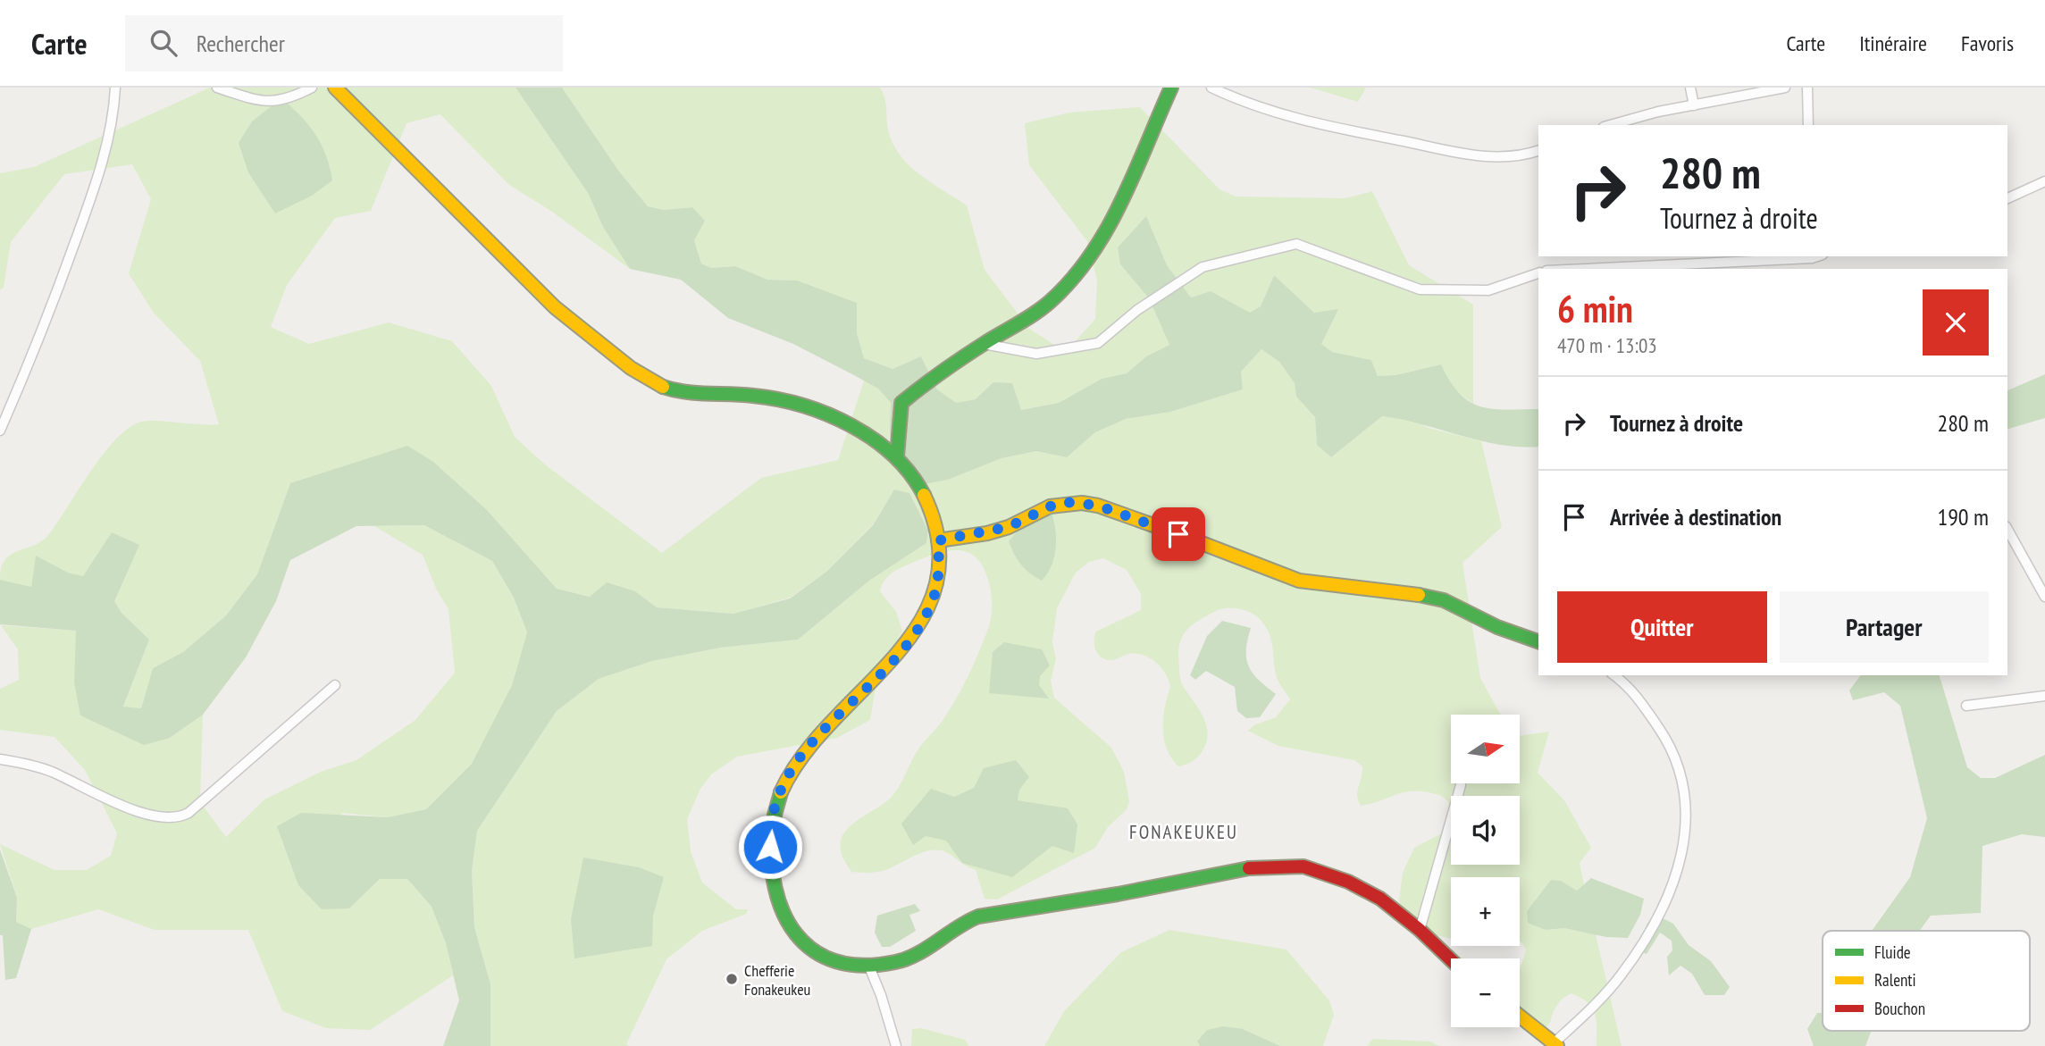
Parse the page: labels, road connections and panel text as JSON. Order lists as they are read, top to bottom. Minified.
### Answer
{"districts":["FONAKEUKEU"],"places":["Chefferie Fonakeukeu"],"legend":["Fluide","Ralenti","Bouchon"],"north":"right","page":{"header":"Carte","search":"Rechercher","nav":["Carte","Itinéraire","Favoris"],"turn":["280 m","Tournez à droite"],"heading":["6 min","470 m · 13:03"],"list":[{"name":"Tournez à droite","value":"280 m"},{"name":"Arrivée à destination","value":"190 m"}],"buttons":["Quitter","Partager"],"map_buttons":["+","−"]}}
